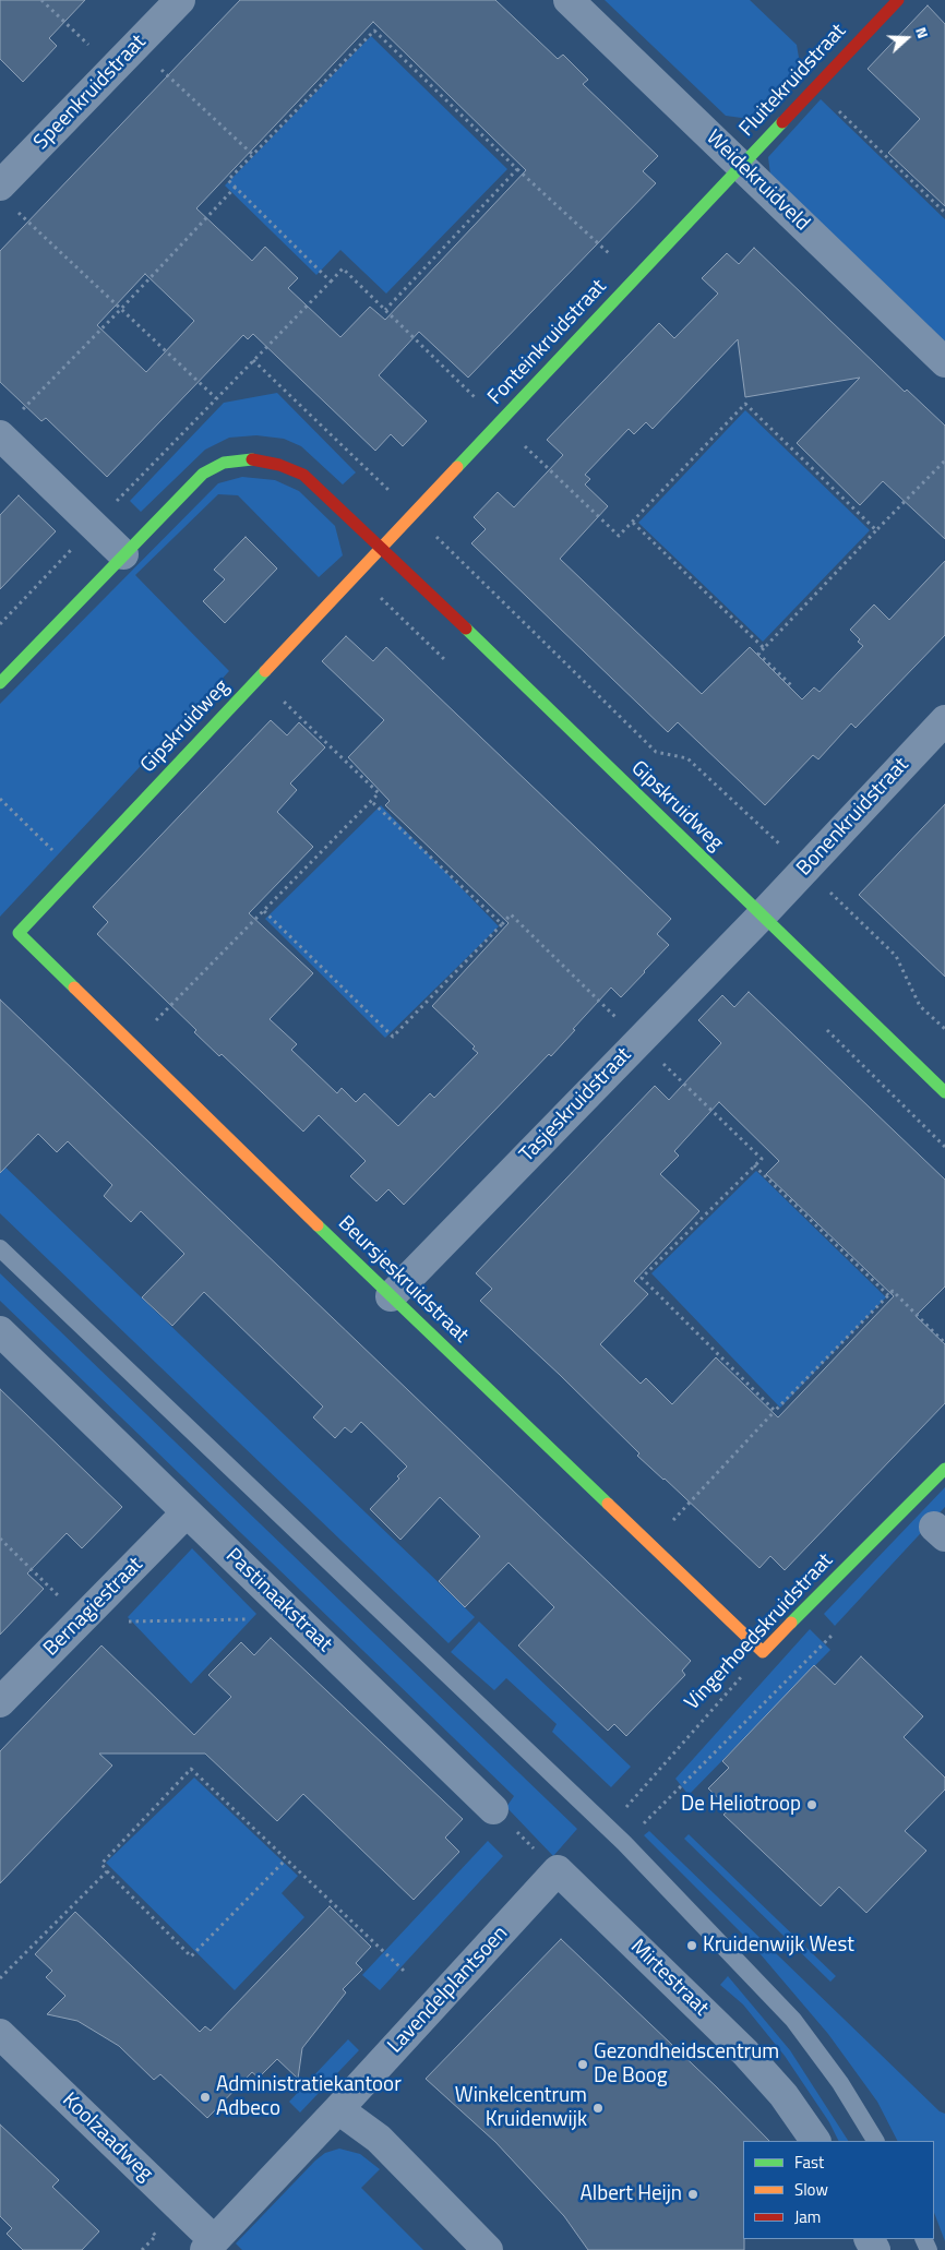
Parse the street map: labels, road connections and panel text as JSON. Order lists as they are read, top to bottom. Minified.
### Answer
{"streets":{"street":["Fluitekruidstraat","Speenkruidstraat","Weidekruidveld","Fonteinkruidstraat","Gipskruidweg","Bonenkruidstraat","Tasjeskruidstraat","Beursjeskruidstraat","Pastinaakstraat","Bernagiestraat","Vingerhoedskruidstraat","Mirtestraat","Lavendelplantsoen","Koolzaadweg"]},"crossings":[["Fluitekruidstraat","Weidekruidveld"],["Fluitekruidstraat","Fonteinkruidstraat"],["Weidekruidveld","Fonteinkruidstraat"],["Fonteinkruidstraat","Gipskruidweg"],["Gipskruidweg","Bonenkruidstraat"],["Gipskruidweg","Tasjeskruidstraat"],["Gipskruidweg","Beursjeskruidstraat"],["Bonenkruidstraat","Tasjeskruidstraat"],["Tasjeskruidstraat","Beursjeskruidstraat"],["Beursjeskruidstraat","Vingerhoedskruidstraat"],["Pastinaakstraat","Bernagiestraat"],["Mirtestraat","Lavendelplantsoen"],["Lavendelplantsoen","Koolzaadweg"]],"places":["De Heliotroop","Kruidenwijk West","Gezondheidscentrum De Boog","Administratiekantoor Adbeco","Winkelcentrum Kruidenwijk","Albert Heijn"],"legend":["Fast","Slow","Jam"],"north":"right"}
